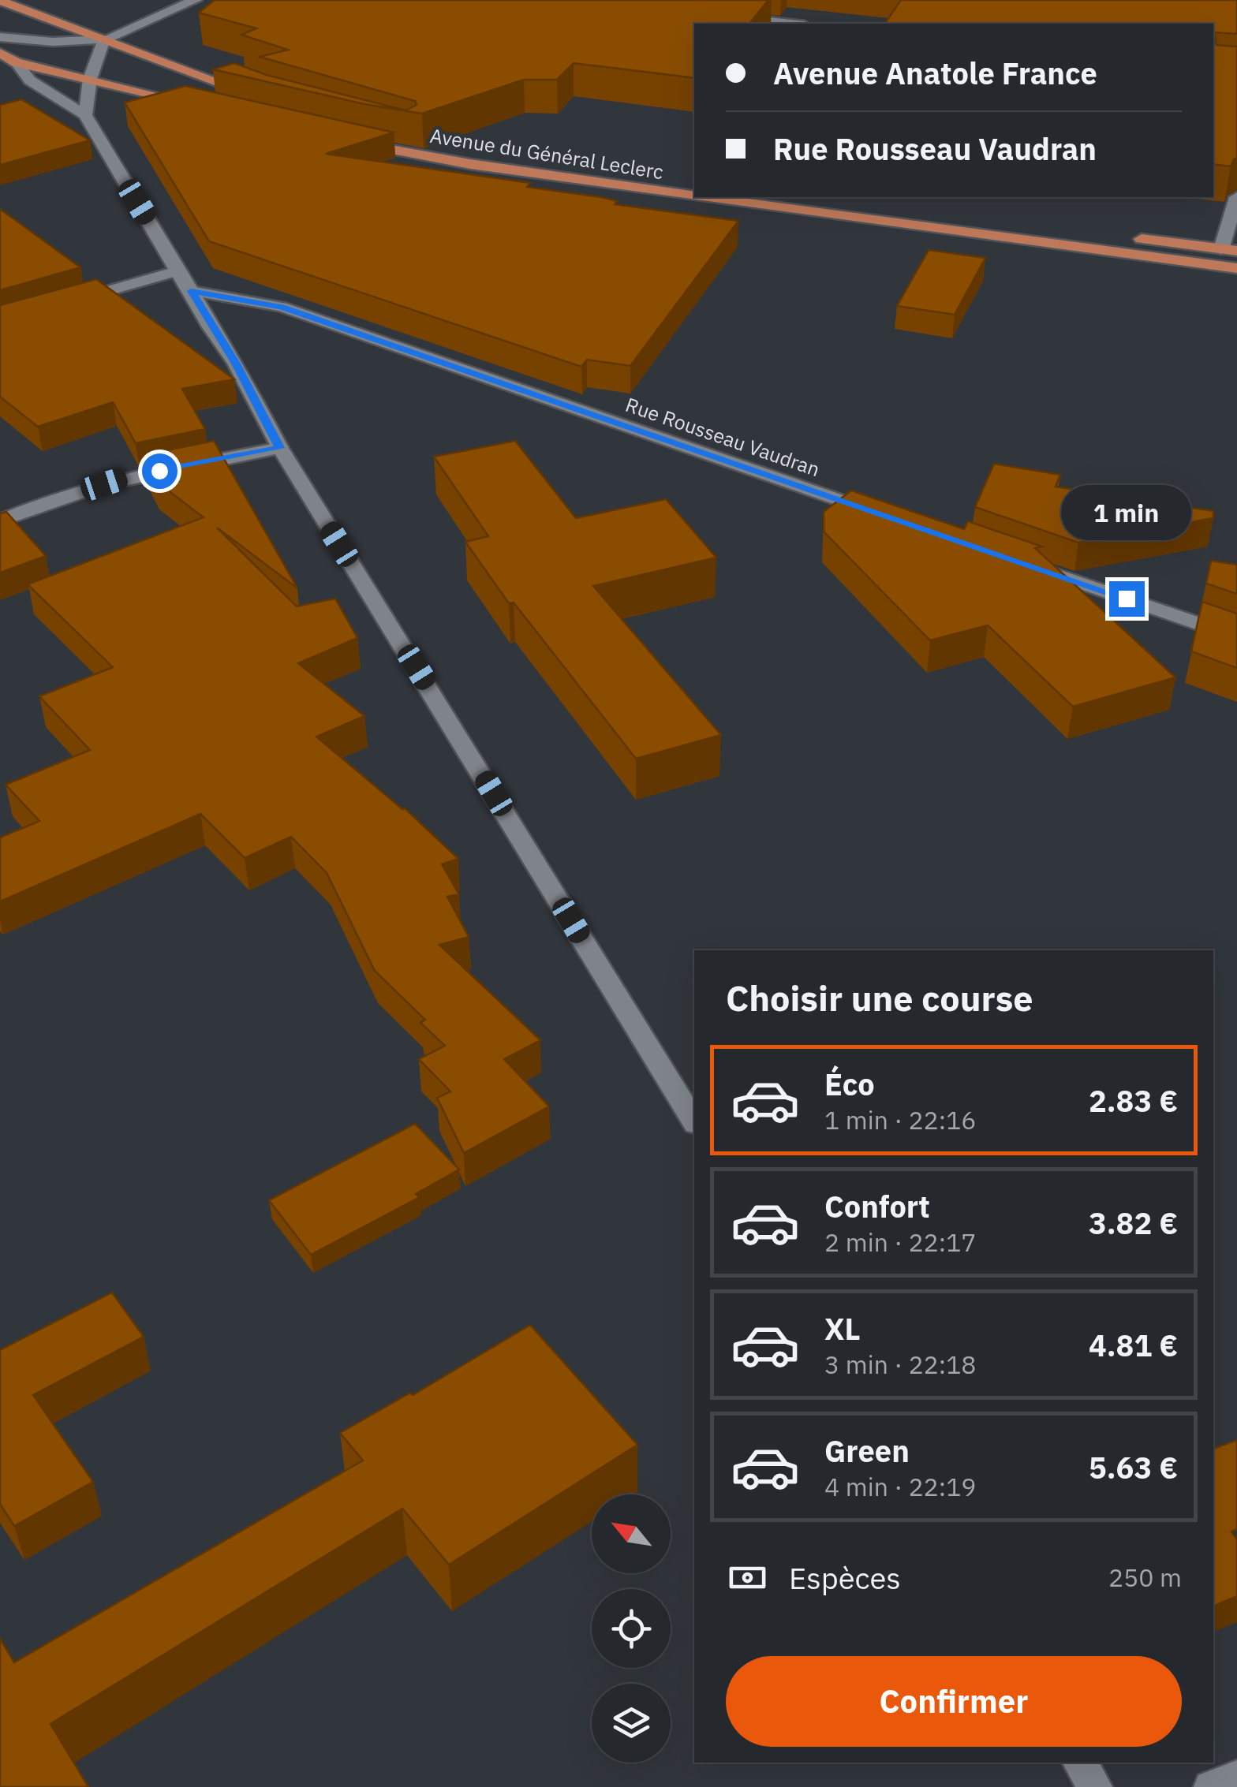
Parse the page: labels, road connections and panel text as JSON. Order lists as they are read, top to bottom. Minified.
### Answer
{"streets":{"main road":["Avenue du Général Leclerc","Rue Rousseau Vaudran"]},"north":"top left","page":{"banner":["Avenue Anatole France","Rue Rousseau Vaudran"],"bubble":"1 min","heading":"Choisir une course","list":[{"name":"Éco","note":"1 min · 22:16","value":"2.83 €"},{"name":"Confort","note":"2 min · 22:17","value":"3.82 €"},{"name":"XL","note":"3 min · 22:18","value":"4.81 €"},{"name":"Green","note":"4 min · 22:19","value":"5.63 €"}],"pay":["Espèces","250 m"],"buttons":"Confirmer"}}
